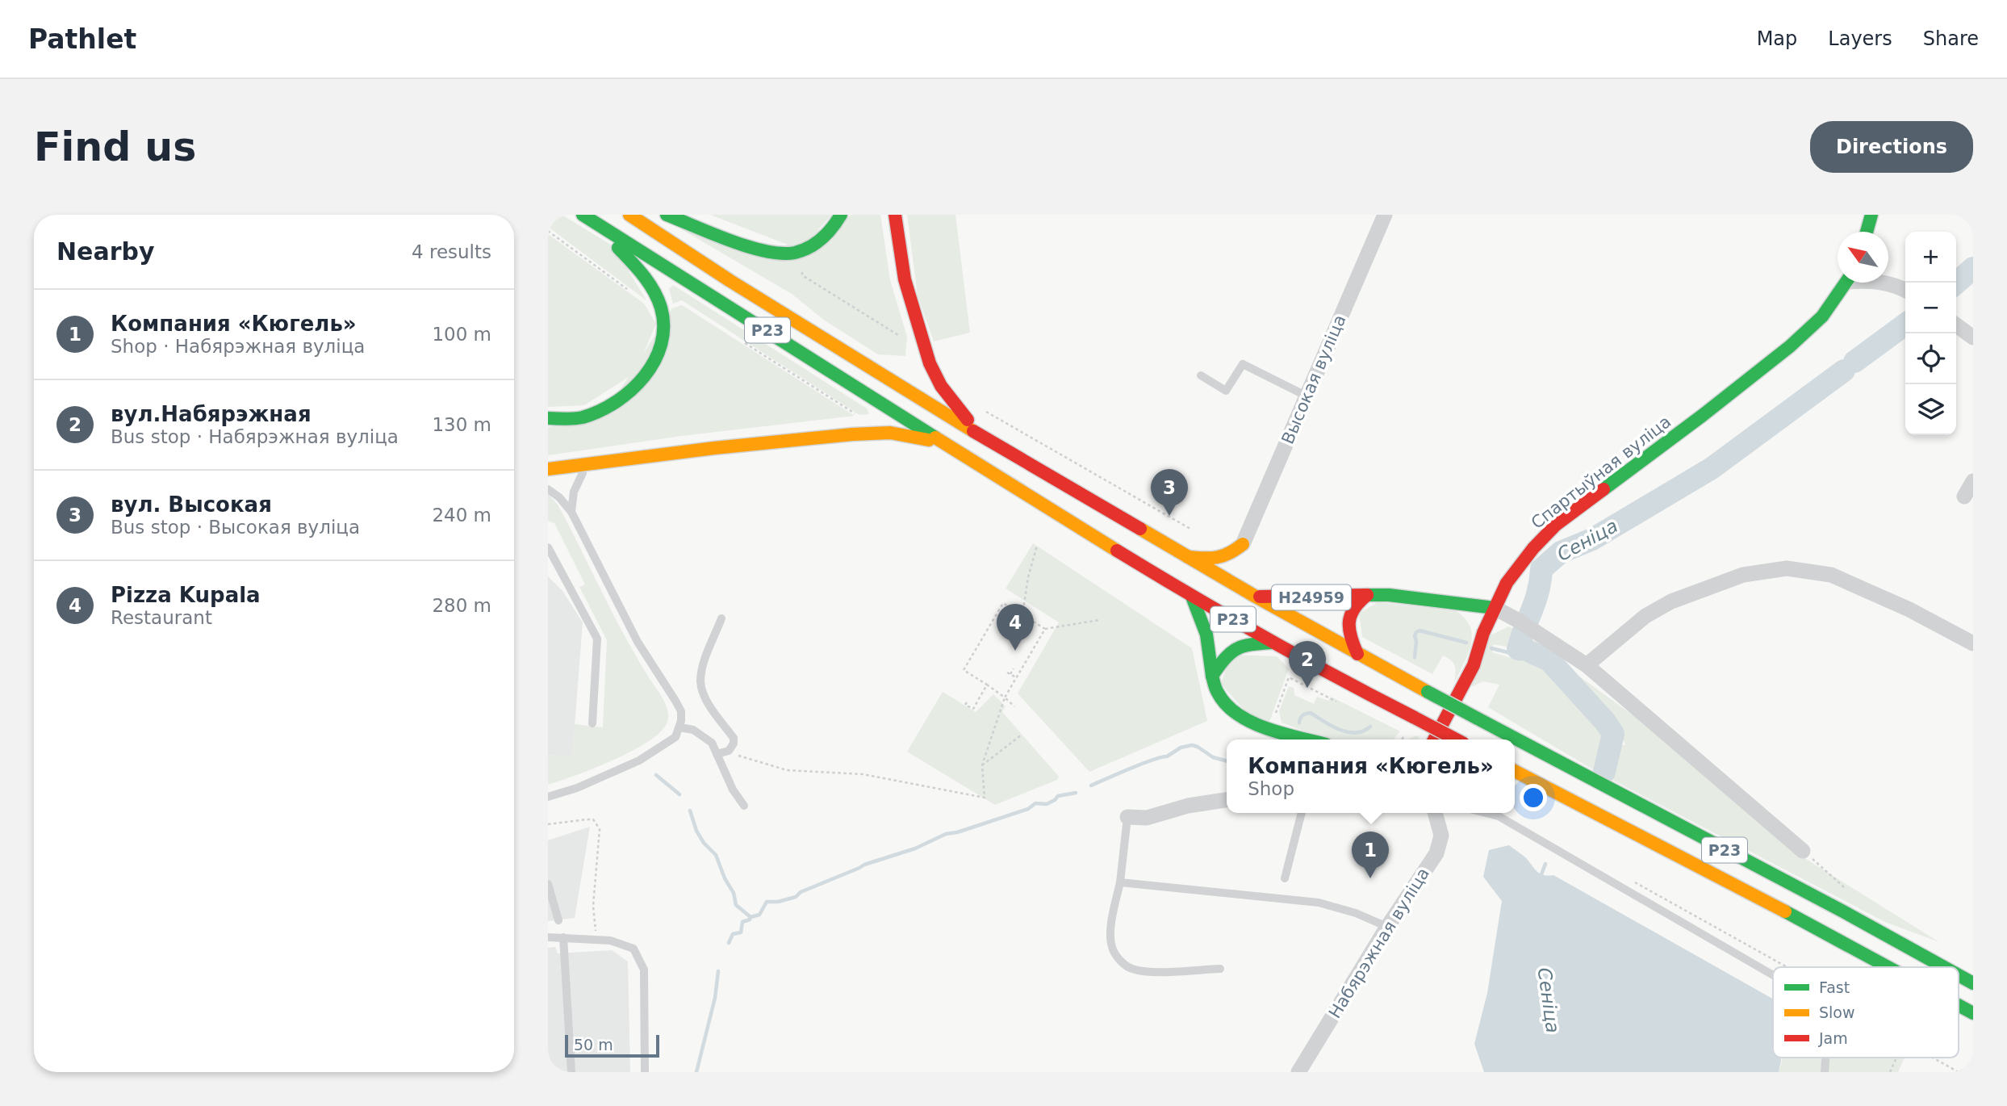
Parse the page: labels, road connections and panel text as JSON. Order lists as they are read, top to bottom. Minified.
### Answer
{"streets":{"main road":["Р23","Спартыўная вуліца","Н24959"],"street":["Высокая вуліца","Набярэжная вуліца"]},"crossings":[["Р23","Н24959"],["Спартыўная вуліца","Н24959"]],"water":["Сеніца"],"legend":["Fast","Slow","Jam"],"scale_bar":"50 m","north":"top left","page":{"header":"Pathlet","nav":["Map","Layers","Share"],"buttons":"Directions","title":"Find us","heading":["Nearby","4 results"],"map_buttons":["+","−"],"list":[{"mark":"1","name":"Компания «Кюгель»","note":"Shop · Набярэжная вуліца","value":"100 m"},{"mark":"2","name":"вул.Набярэжная","note":"Bus stop · Набярэжная вуліца","value":"130 m"},{"mark":"3","name":"вул. Высокая","note":"Bus stop · Высокая вуліца","value":"240 m"},{"mark":"4","name":"Pizza Kupala","note":"Restaurant","value":"280 m"}],"pins":["3","4","2","1"],"popup":["Компания «Кюгель»","Shop"],"scale":"50 m"}}
